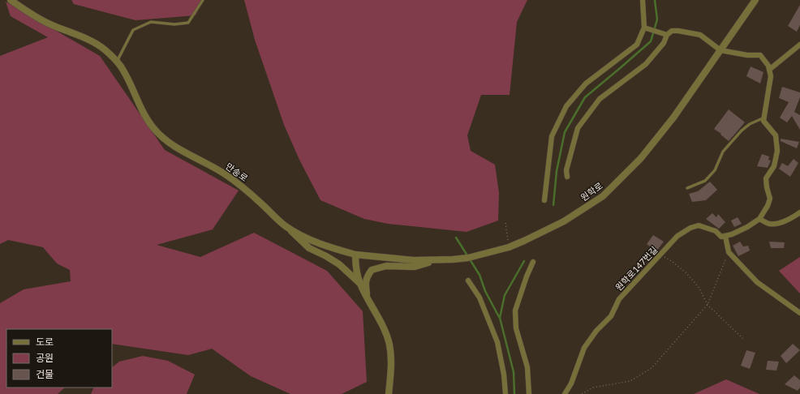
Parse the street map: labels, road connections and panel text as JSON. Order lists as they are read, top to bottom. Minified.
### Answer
{"streets":{"street":["만송로","원학로","원학로147번길"]},"crossings":[["만송로","원학로"]],"legend":["도로","공원","건물"]}
